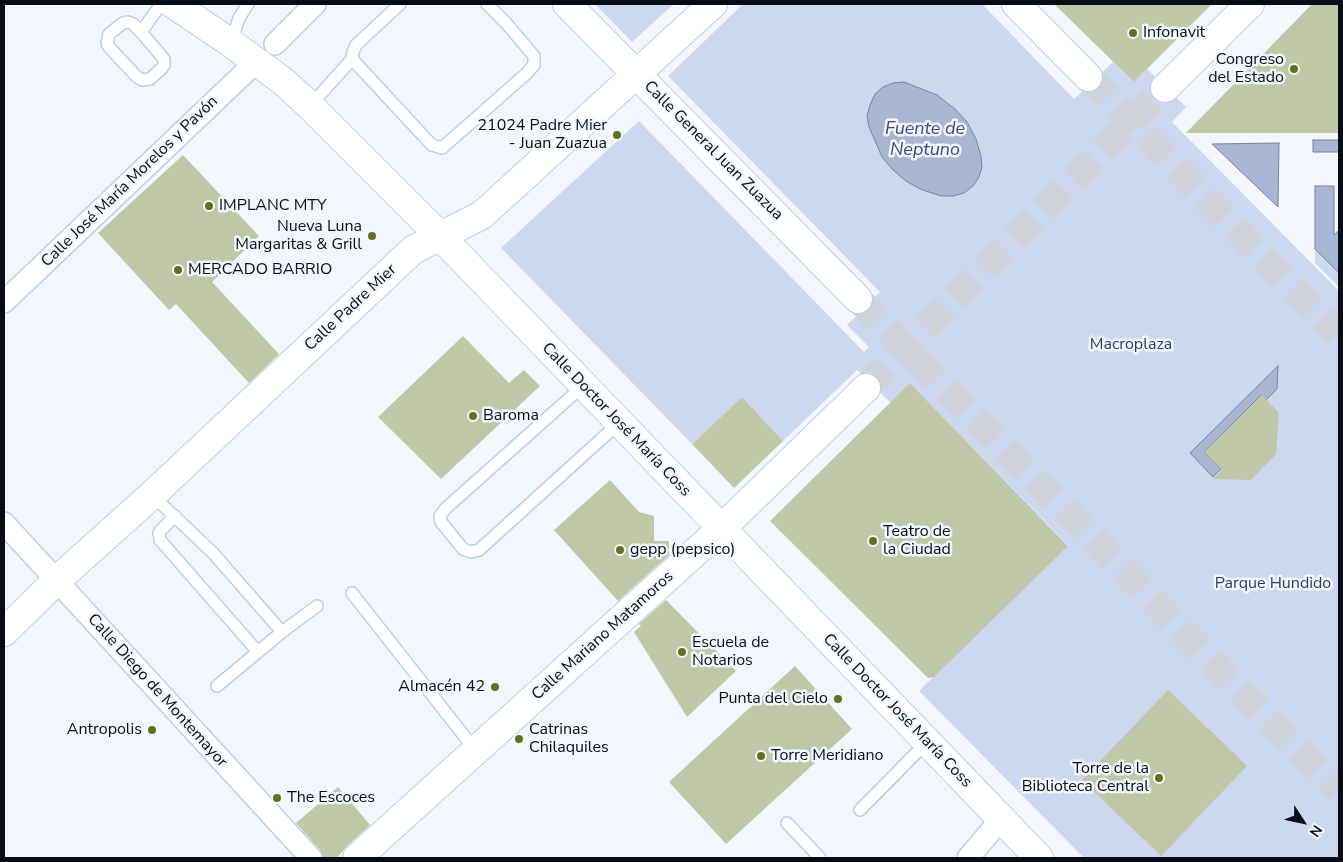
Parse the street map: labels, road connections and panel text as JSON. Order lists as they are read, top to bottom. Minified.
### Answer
{"streets":{"street":["Calle General Juan Zuazua","Calle José María Morelos y Pavón","Calle Padre Mier","Calle Doctor José María Coss","Calle Mariano Matamoros","Calle Diego de Montemayor"]},"crossings":[["Calle General Juan Zuazua","Calle Padre Mier"],["Calle José María Morelos y Pavón","Calle Doctor José María Coss"],["Calle Padre Mier","Calle Doctor José María Coss"],["Calle Padre Mier","Calle Diego de Montemayor"],["Calle Doctor José María Coss","Calle Mariano Matamoros"]],"water":["Fuente de Neptuno"],"parks":["Macroplaza","Parque Hundido"],"places":["Infonavit","Congreso del Estado","21024 Padre Mier - Juan Zuazua","IMPLANC MTY","Nueva Luna Margaritas & Grill","MERCADO BARRIO","Baroma","Teatro de la Ciudad","gepp (pepsico)","Escuela de Notarios","Almacén 42","Punta del Cielo","Antropolis","Catrinas Chilaquiles","Torre Meridiano","Torre de la Biblioteca Central","The Escoces"],"north":"bottom right"}
